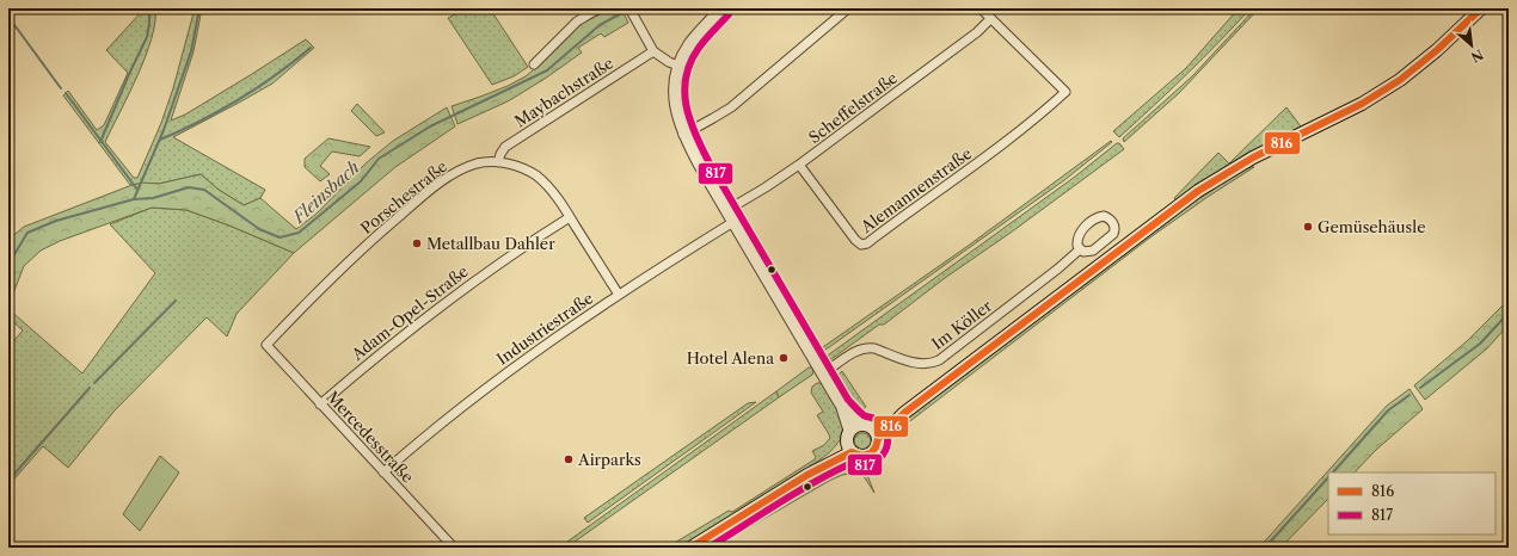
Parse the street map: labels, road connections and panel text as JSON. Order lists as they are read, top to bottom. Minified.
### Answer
{"streets":{"street":["Maybachstraße","Scheffelstraße","Alemannenstraße","Porschestraße","Adam-Opel-Straße","Im Köller","Industriestraße","Mercedesstraße"]},"crossings":[["Maybachstraße","Porschestraße"],["Scheffelstraße","Alemannenstraße"],["Porschestraße","Adam-Opel-Straße"],["Porschestraße","Industriestraße"],["Porschestraße","Mercedesstraße"],["Adam-Opel-Straße","Mercedesstraße"],["Industriestraße","Mercedesstraße"]],"water":["Fleinsbach"],"places":["Gemüsehäusle","Metallbau Dahler","Hotel Alena","Airparks"],"lines":["transit line 816","transit line 817"],"legend":["816","817"],"north":"bottom right"}
